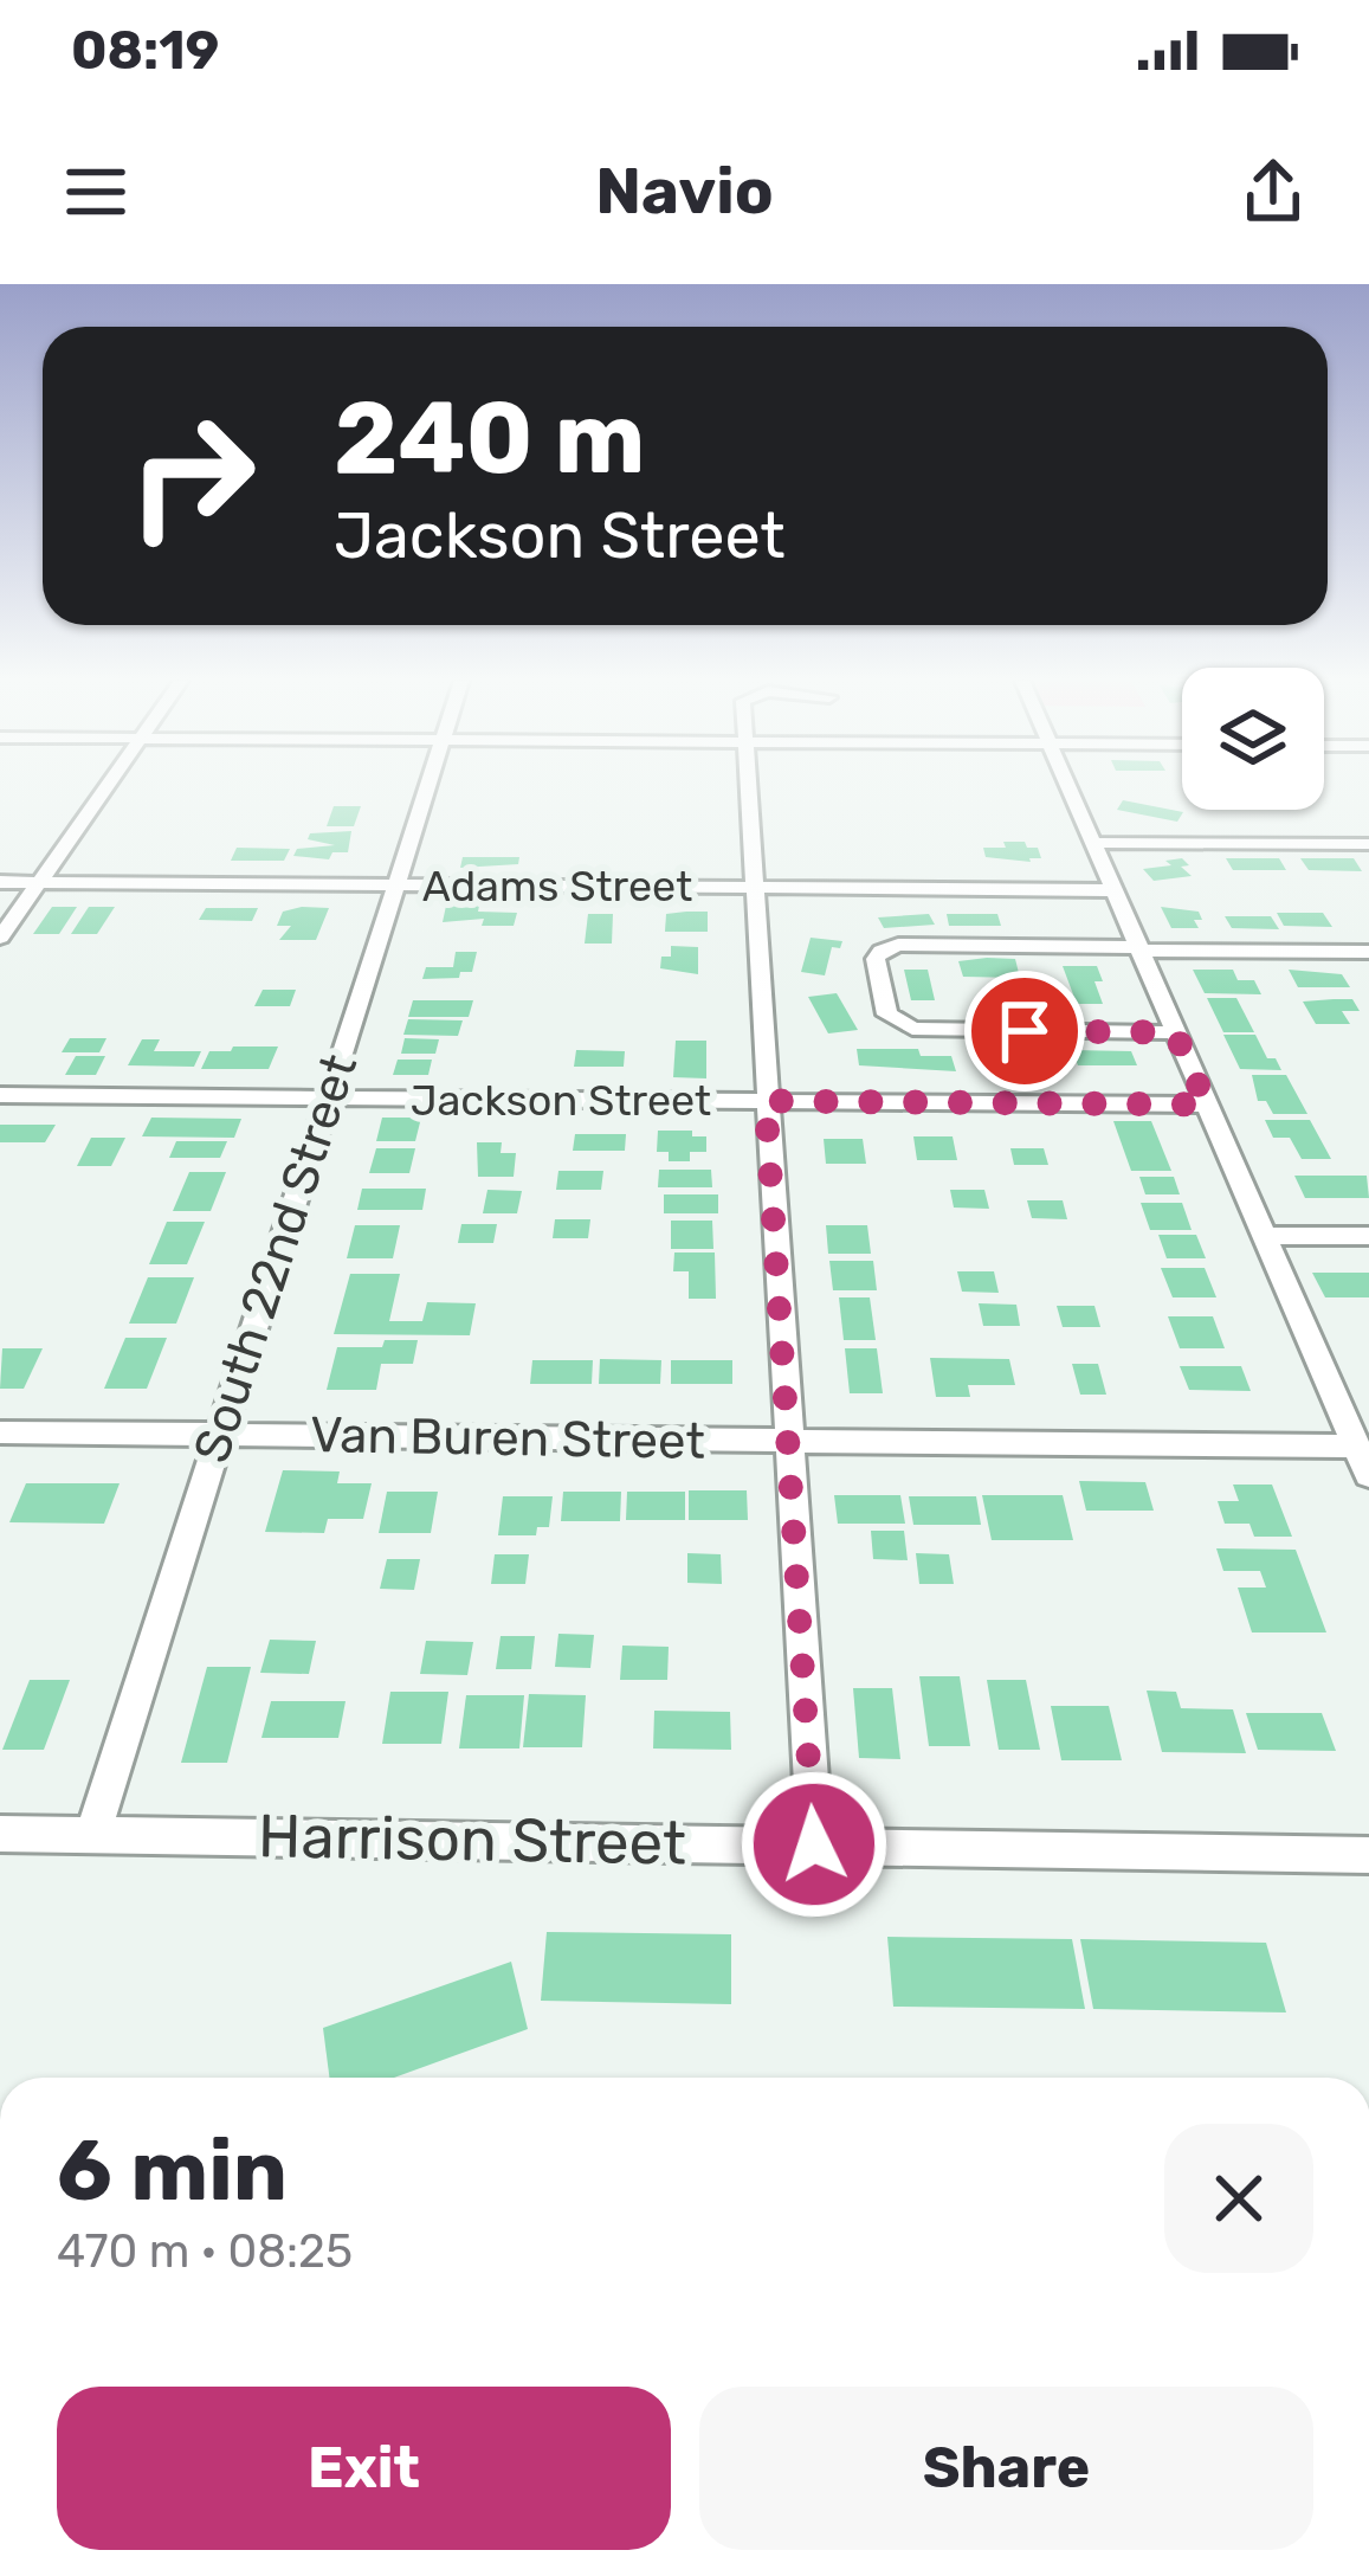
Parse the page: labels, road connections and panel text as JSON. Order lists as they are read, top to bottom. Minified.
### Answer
{"streets":{"street":["Adams Street","Jackson Street","South 22nd Street","Van Buren Street","Harrison Street"]},"crossings":[["Adams Street","South 22nd Street"],["Jackson Street","South 22nd Street"],["South 22nd Street","Van Buren Street"],["South 22nd Street","Harrison Street"]],"page":{"status":"08:19","header":"Navio","turn":["240 m","Jackson Street"],"heading":["6 min","470 m · 08:25"],"buttons":["Exit","Share"]}}
